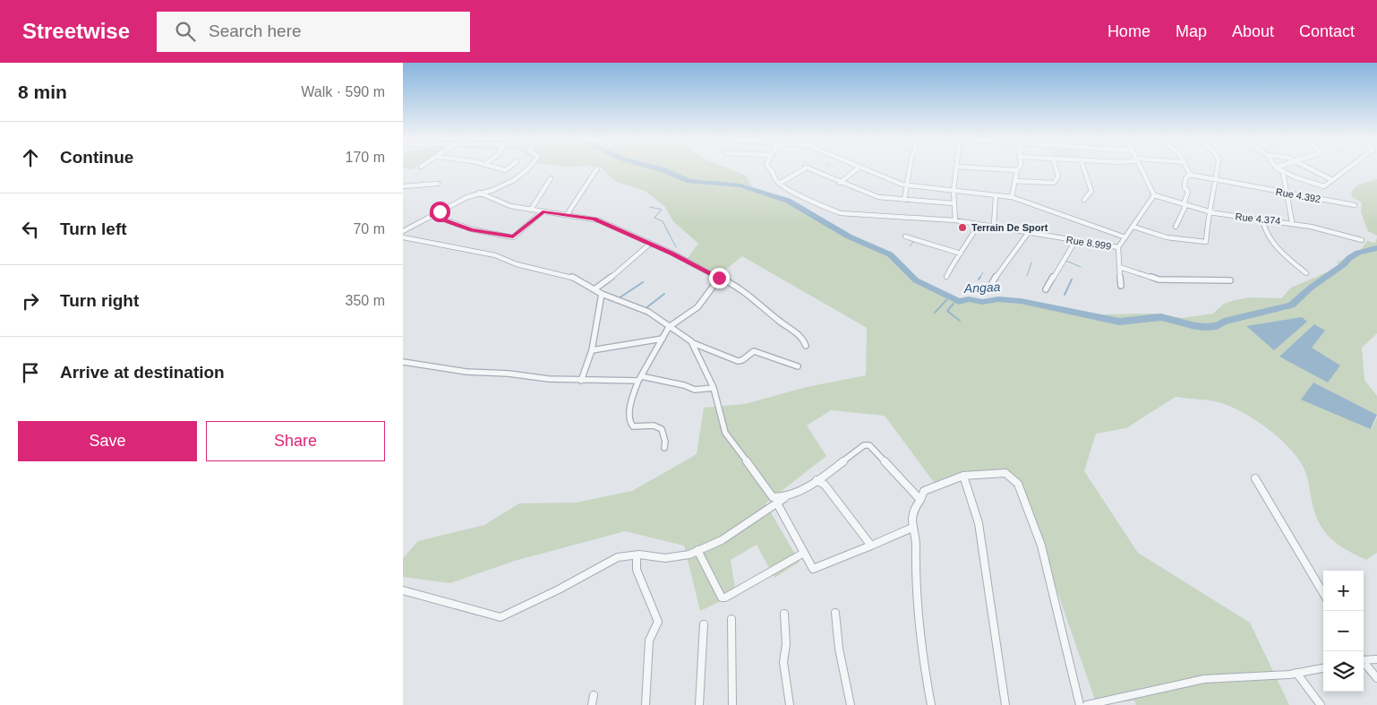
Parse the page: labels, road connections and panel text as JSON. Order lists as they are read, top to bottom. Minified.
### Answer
{"streets":{"street":["Rue 4.392","Rue 4.374","Rue 8.999"]},"crossings":[["Rue 4.374","Rue 8.999"]],"water":["Angaa"],"places":["Terrain De Sport"],"page":{"header":"Streetwise","search":"Search here","nav":["Home","Map","About","Contact"],"heading":["8 min","Walk · 590 m"],"list":[["Continue","170 m"],["Turn left","70 m"],["Turn right","350 m"],"Arrive at destination"],"buttons":["Save","Share"],"map_buttons":["+","−"]}}
